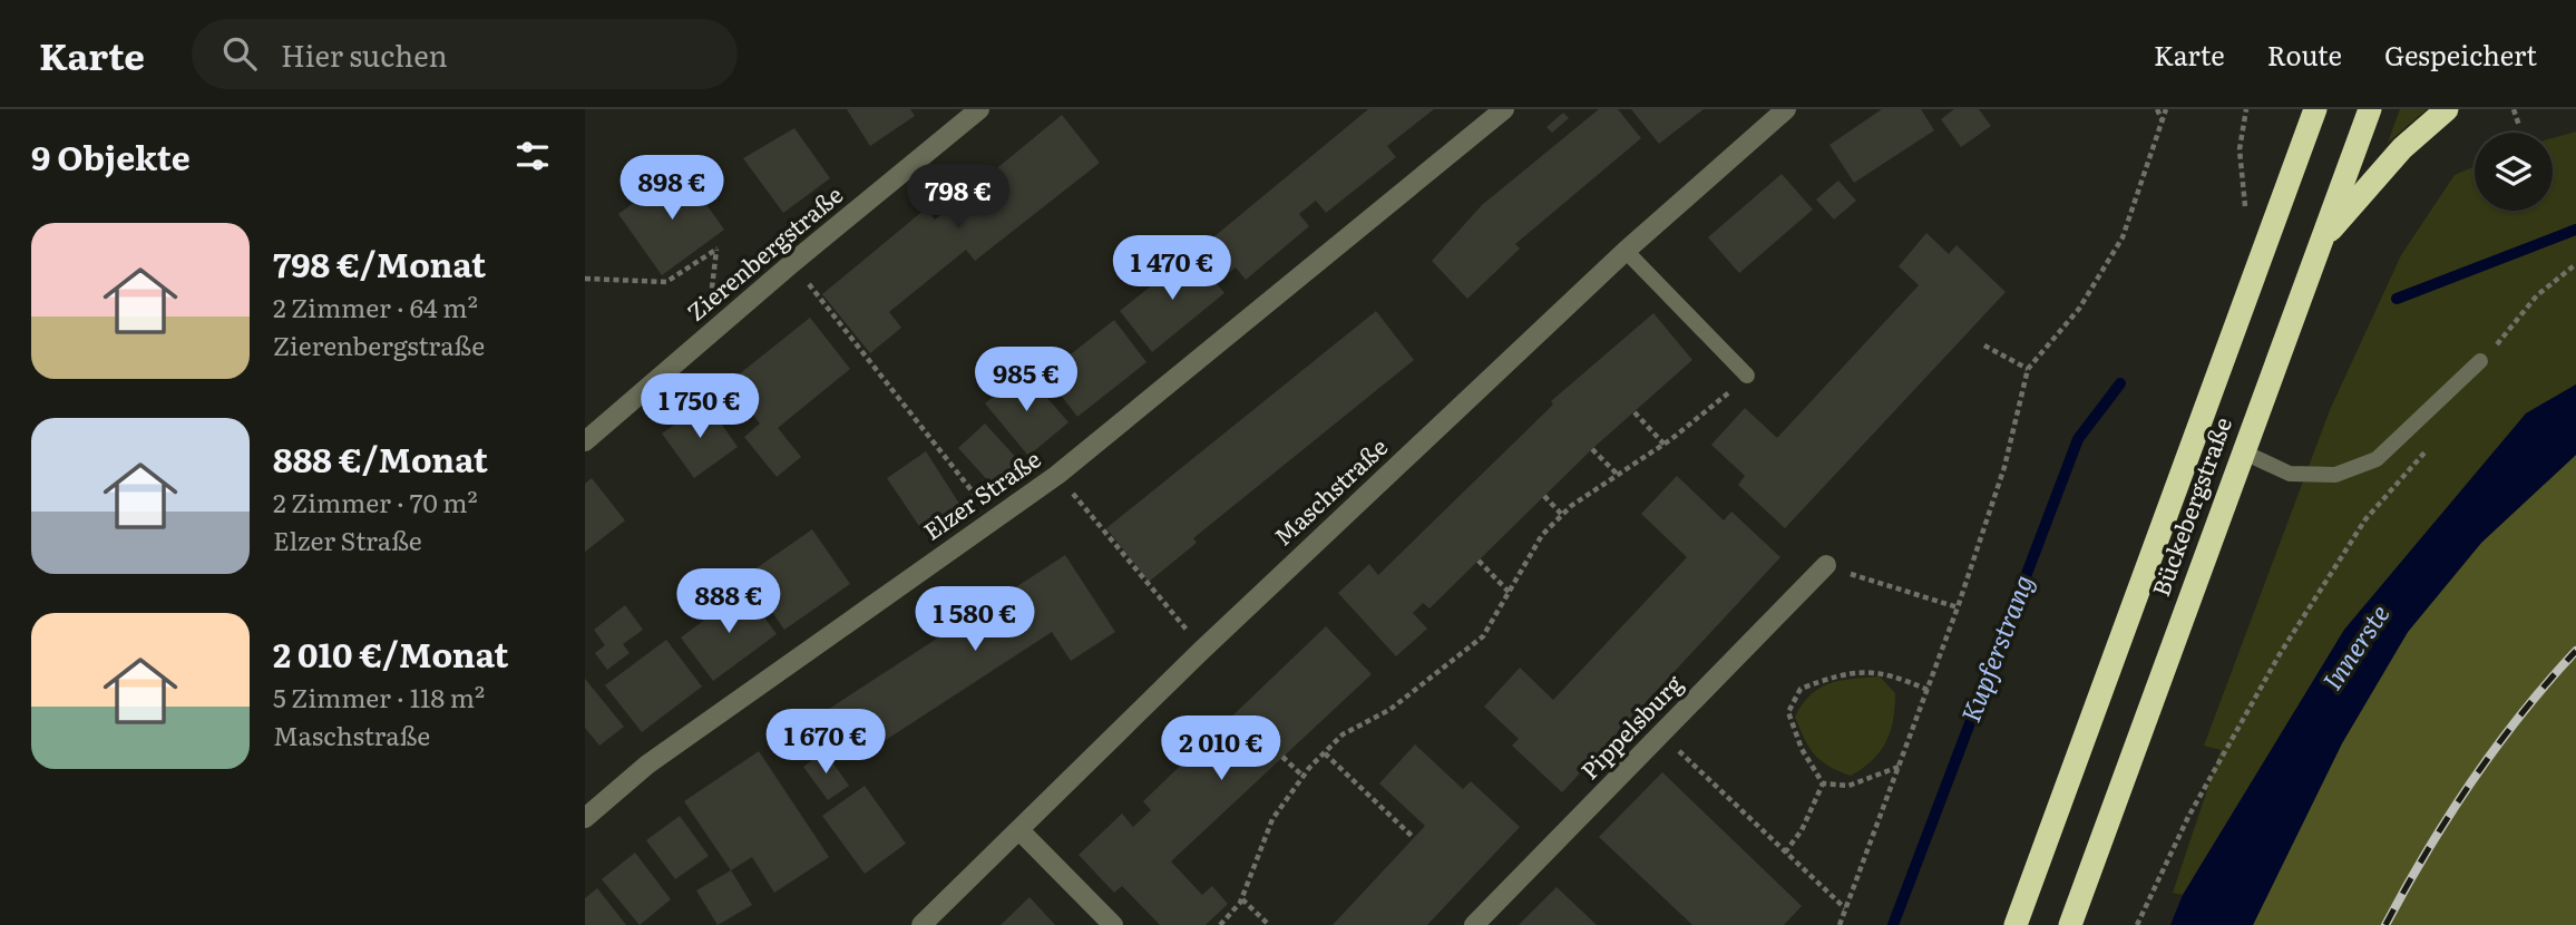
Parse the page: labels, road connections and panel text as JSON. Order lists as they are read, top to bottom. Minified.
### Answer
{"streets":{"highway":["Bückebergstraße"],"street":["Zierenbergstraße","Maschstraße","Elzer Straße","Pippelsburg"]},"water":["Innerste","Kupferstrang"],"page":{"header":"Karte","search":"Hier suchen","nav":["Karte","Route","Gespeichert"],"heading":"9 Objekte","price":["898 €","798 €","1 470 €","985 €","1 750 €","888 €","1 580 €","1 670 €","2 010 €"],"list":[{"name":"798 €/Monat","note":"2 Zimmer · 64 m² · Zierenbergstraße"},{"name":"888 €/Monat","note":"2 Zimmer · 70 m² · Elzer Straße"},{"name":"2 010 €/Monat","note":"5 Zimmer · 118 m² · Maschstraße"}]}}
